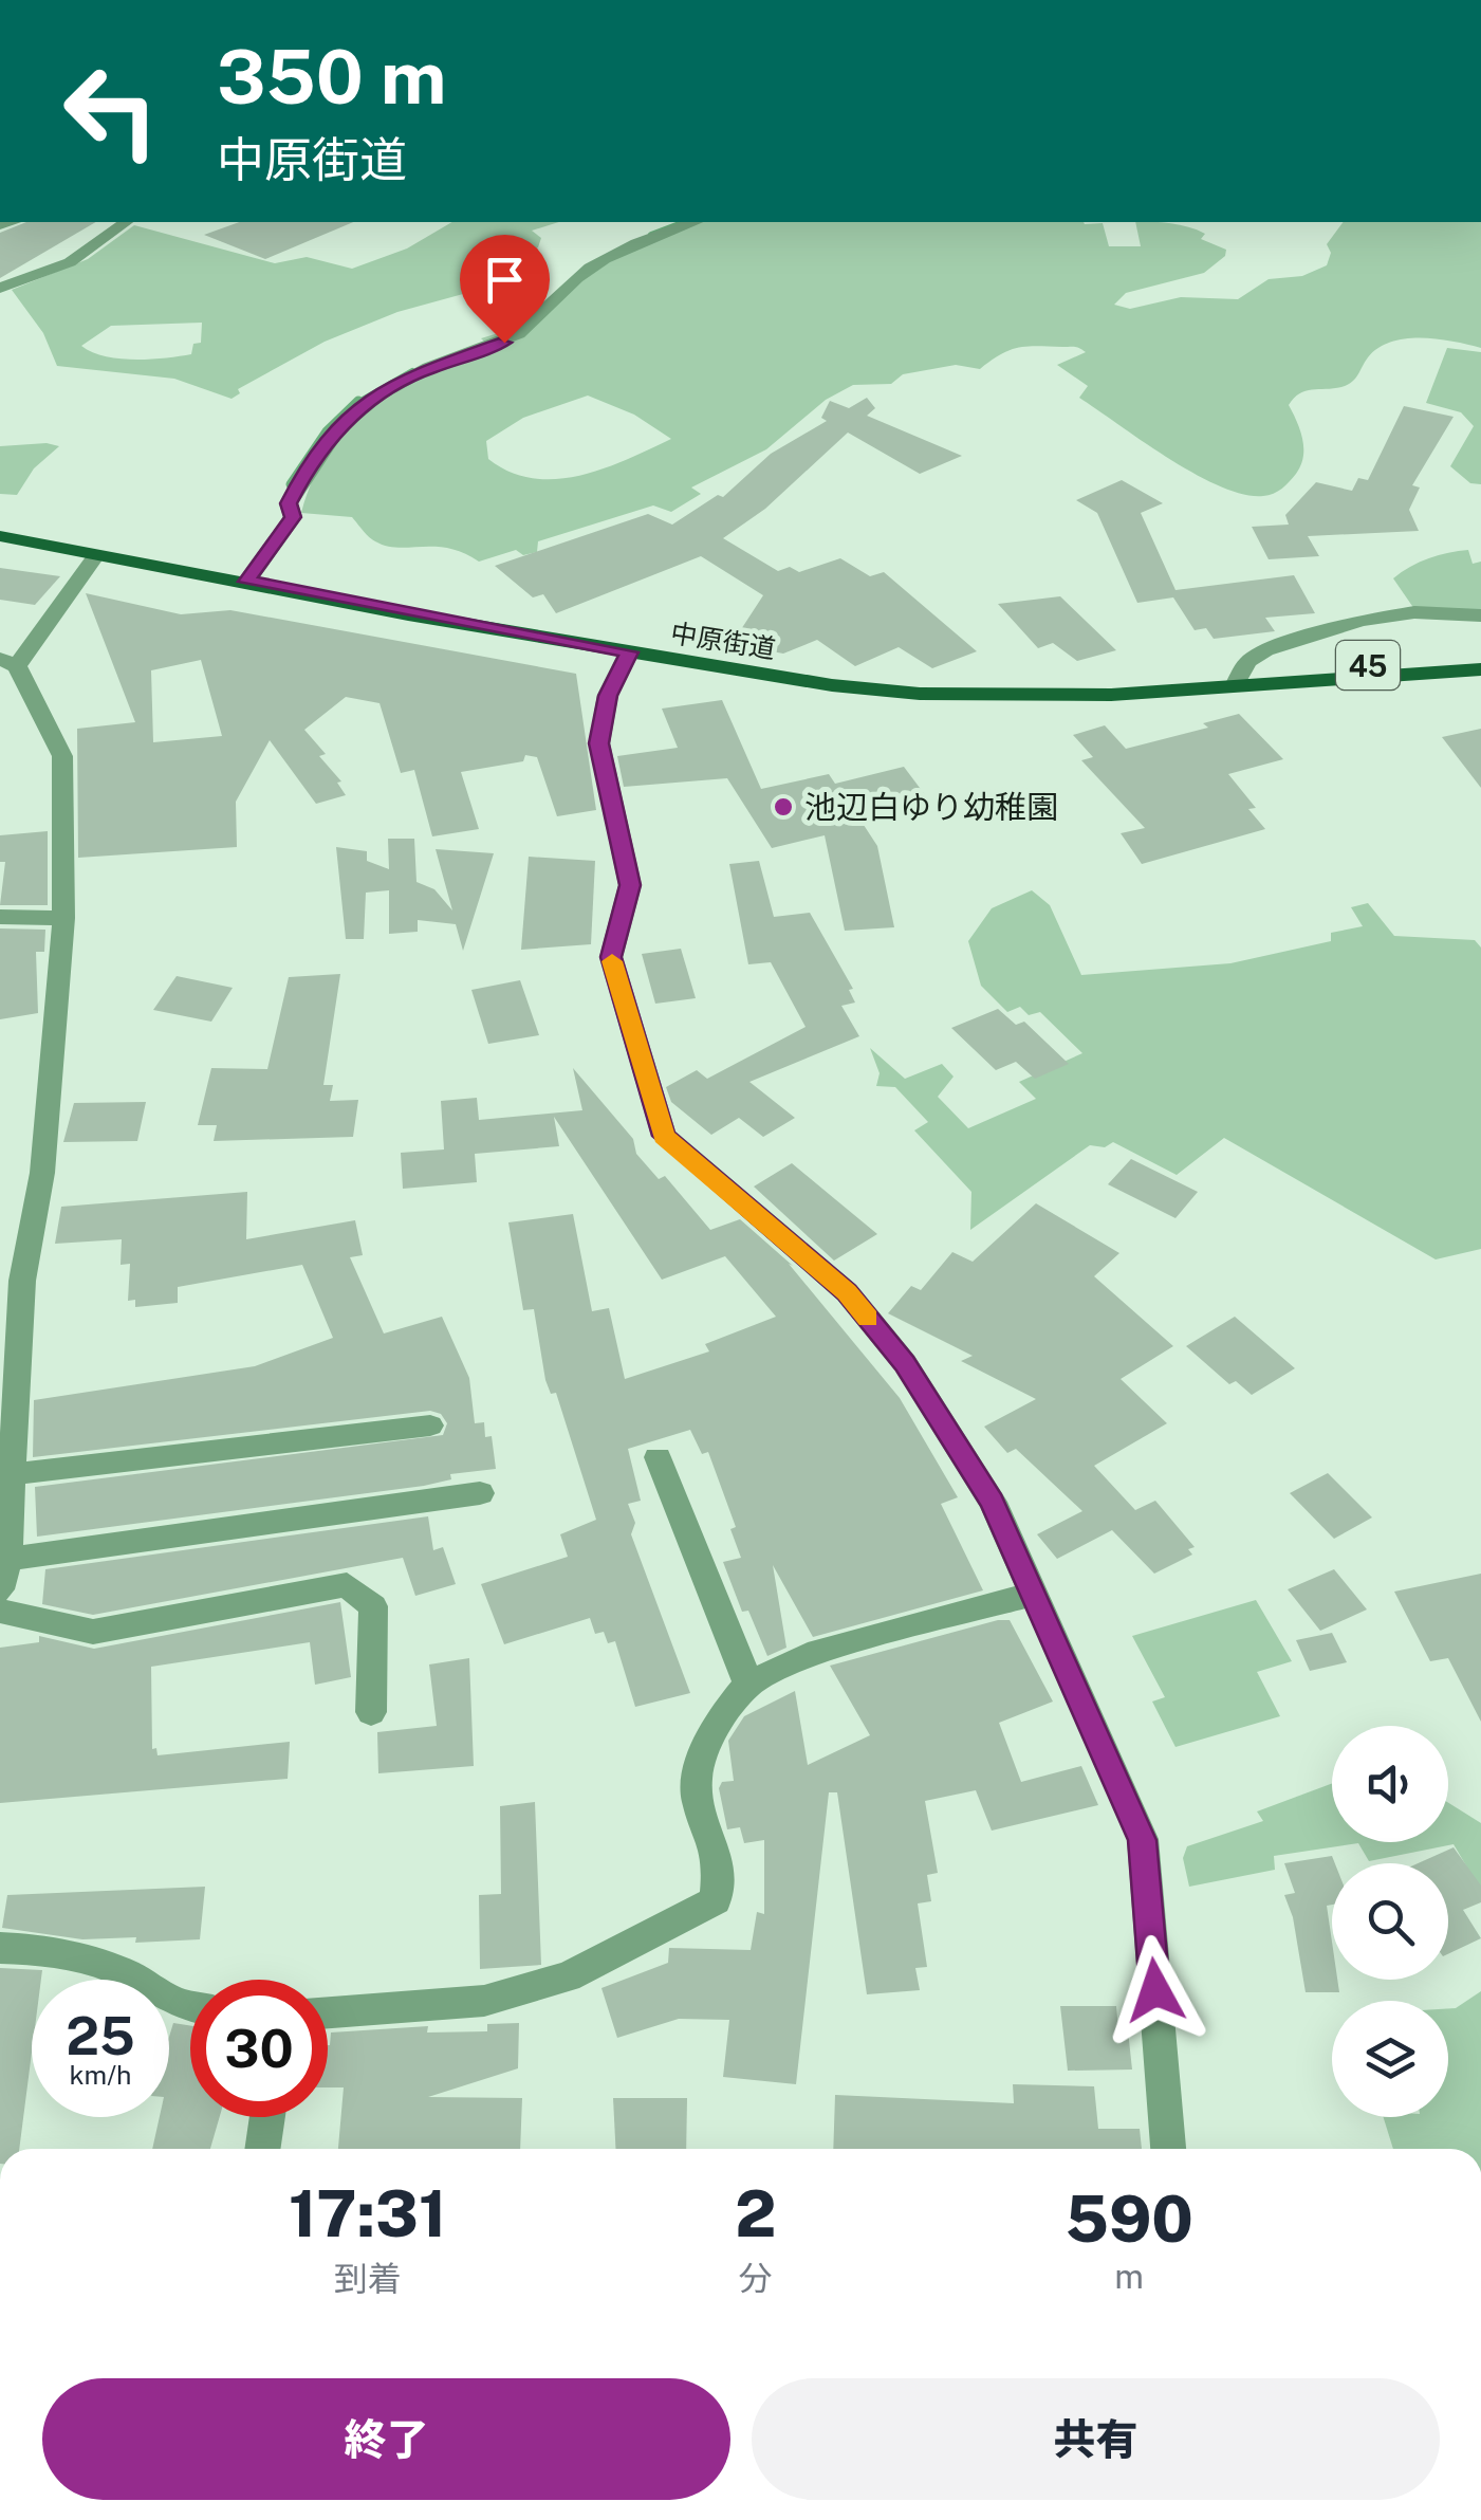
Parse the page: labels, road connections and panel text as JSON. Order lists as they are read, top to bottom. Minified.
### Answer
{"streets":{"main road":["中原街道","45"]},"places":["池辺白ゆり幼稚園"],"page":{"turn":["350 m","中原街道"],"speed":"25 km/h","limit":"30","eta":["17:31","到着","2","分","590","m"],"buttons":["終了","共有"]}}
